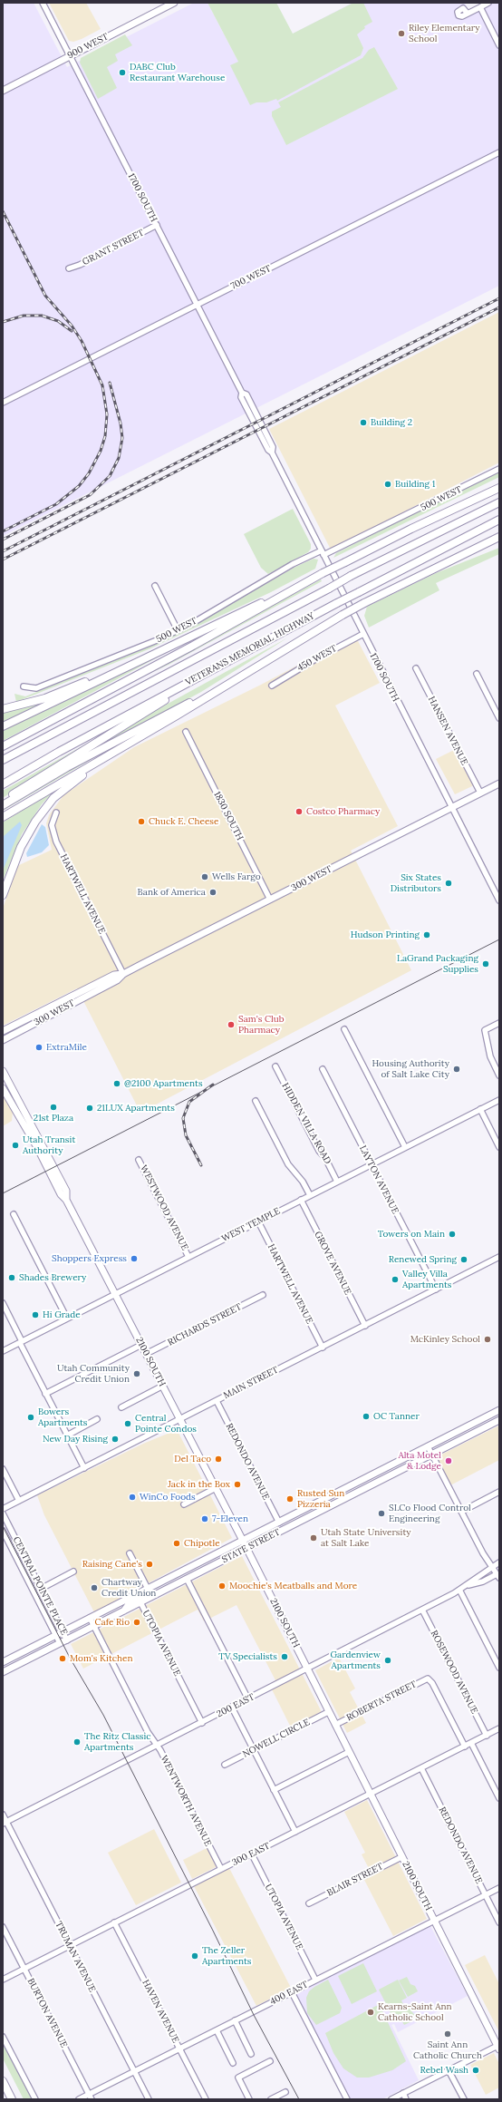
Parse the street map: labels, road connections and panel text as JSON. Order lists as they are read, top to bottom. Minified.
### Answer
{"streets":{"highway":["VETERANS MEMORIAL HIGHWAY"],"main road":["900 WEST","300 WEST","2100 SOUTH","STATE STREET"],"street":["1700 SOUTH","GRANT STREET","700 WEST","500 WEST","450 WEST","HANSEN AVENUE","1830 SOUTH","HARTWELL AVENUE","HIDDEN VILLA ROAD","LAYTON AVENUE","WESTWOOD AVENUE","WEST TEMPLE","GROVE AVENUE","RICHARDS STREET","MAIN STREET","REDONDO AVENUE","CENTRAL POINTE PLACE","UTOPIA AVENUE","ROSEWOOD AVENUE","ROBERTA STREET","200 EAST","NOWELL CIRCLE","WENTWORTH AVENUE","300 EAST","BLAIR STREET","TRUMAN AVENUE","400 EAST","HAVEN AVENUE","BURTON AVENUE"]},"crossings":[["900 WEST","1700 SOUTH"],["1700 SOUTH","GRANT STREET"],["1700 SOUTH","700 WEST"],["1700 SOUTH","500 WEST"],["1700 SOUTH","450 WEST"],["1700 SOUTH","300 WEST"],["HANSEN AVENUE","300 WEST"],["1830 SOUTH","300 WEST"],["300 WEST","HARTWELL AVENUE"],["HARTWELL AVENUE","WEST TEMPLE"],["HARTWELL AVENUE","MAIN STREET"],["HIDDEN VILLA ROAD","WEST TEMPLE"],["LAYTON AVENUE","WEST TEMPLE"],["LAYTON AVENUE","MAIN STREET"],["WESTWOOD AVENUE","WEST TEMPLE"],["WEST TEMPLE","GROVE AVENUE"],["WEST TEMPLE","2100 SOUTH"],["GROVE AVENUE","MAIN STREET"],["RICHARDS STREET","2100 SOUTH"],["2100 SOUTH","MAIN STREET"],["2100 SOUTH","STATE STREET"],["2100 SOUTH","ROBERTA STREET"],["2100 SOUTH","200 EAST"],["2100 SOUTH","NOWELL CIRCLE"],["2100 SOUTH","300 EAST"],["2100 SOUTH","BLAIR STREET"],["2100 SOUTH","400 EAST"],["MAIN STREET","REDONDO AVENUE"],["REDONDO AVENUE","STATE STREET"],["REDONDO AVENUE","300 EAST"],["REDONDO AVENUE","400 EAST"],["STATE STREET","CENTRAL POINTE PLACE"],["STATE STREET","UTOPIA AVENUE"],["STATE STREET","WENTWORTH AVENUE"],["UTOPIA AVENUE","200 EAST"],["UTOPIA AVENUE","300 EAST"],["UTOPIA AVENUE","400 EAST"],["ROSEWOOD AVENUE","200 EAST"],["ROSEWOOD AVENUE","300 EAST"],["ROBERTA STREET","300 EAST"],["200 EAST","WENTWORTH AVENUE"],["200 EAST","TRUMAN AVENUE"],["WENTWORTH AVENUE","300 EAST"],["300 EAST","TRUMAN AVENUE"],["300 EAST","HAVEN AVENUE"],["300 EAST","BURTON AVENUE"],["TRUMAN AVENUE","400 EAST"],["400 EAST","HAVEN AVENUE"],["400 EAST","BURTON AVENUE"]],"places":["Riley Elementary School","DABC Club Restaurant Warehouse","Building 2","Building 1","Costco Pharmacy","Chuck E. Cheese","Wells Fargo","Six States Distributors","Bank of America","Hudson Printing","LaGrand Packaging Supplies","Sam's Club Pharmacy","ExtraMile","Housing Authority of Salt Lake City","@2100 Apartments","21st Plaza","21LUX Apartments","Utah Transit Authority","Towers on Main","Shoppers Express","Renewed Spring","Shades Brewery","Valley Villa Apartments","Hi Grade","McKinley School","Utah Community Credit Union","OC Tanner","Bowers Apartments","Central Pointe Condos","New Day Rising","Del Taco","Alta Motel & Lodge","Jack in the Box","WinCo Foods","Rusted Sun Pizzeria","SLCo Flood Control Engineering","7-Eleven","Utah State University at Salt Lake","Chipotle","Raising Cane's","Moochie's Meatballs and More","Chartway Credit Union","Cafe Rio","TV Specialists","Mom's Kitchen","Gardenview Apartments","The Ritz Classic Apartments","The Zeller Apartments","Kearns-Saint Ann Catholic School","Saint Ann Catholic Church","Rebel Wash"]}
